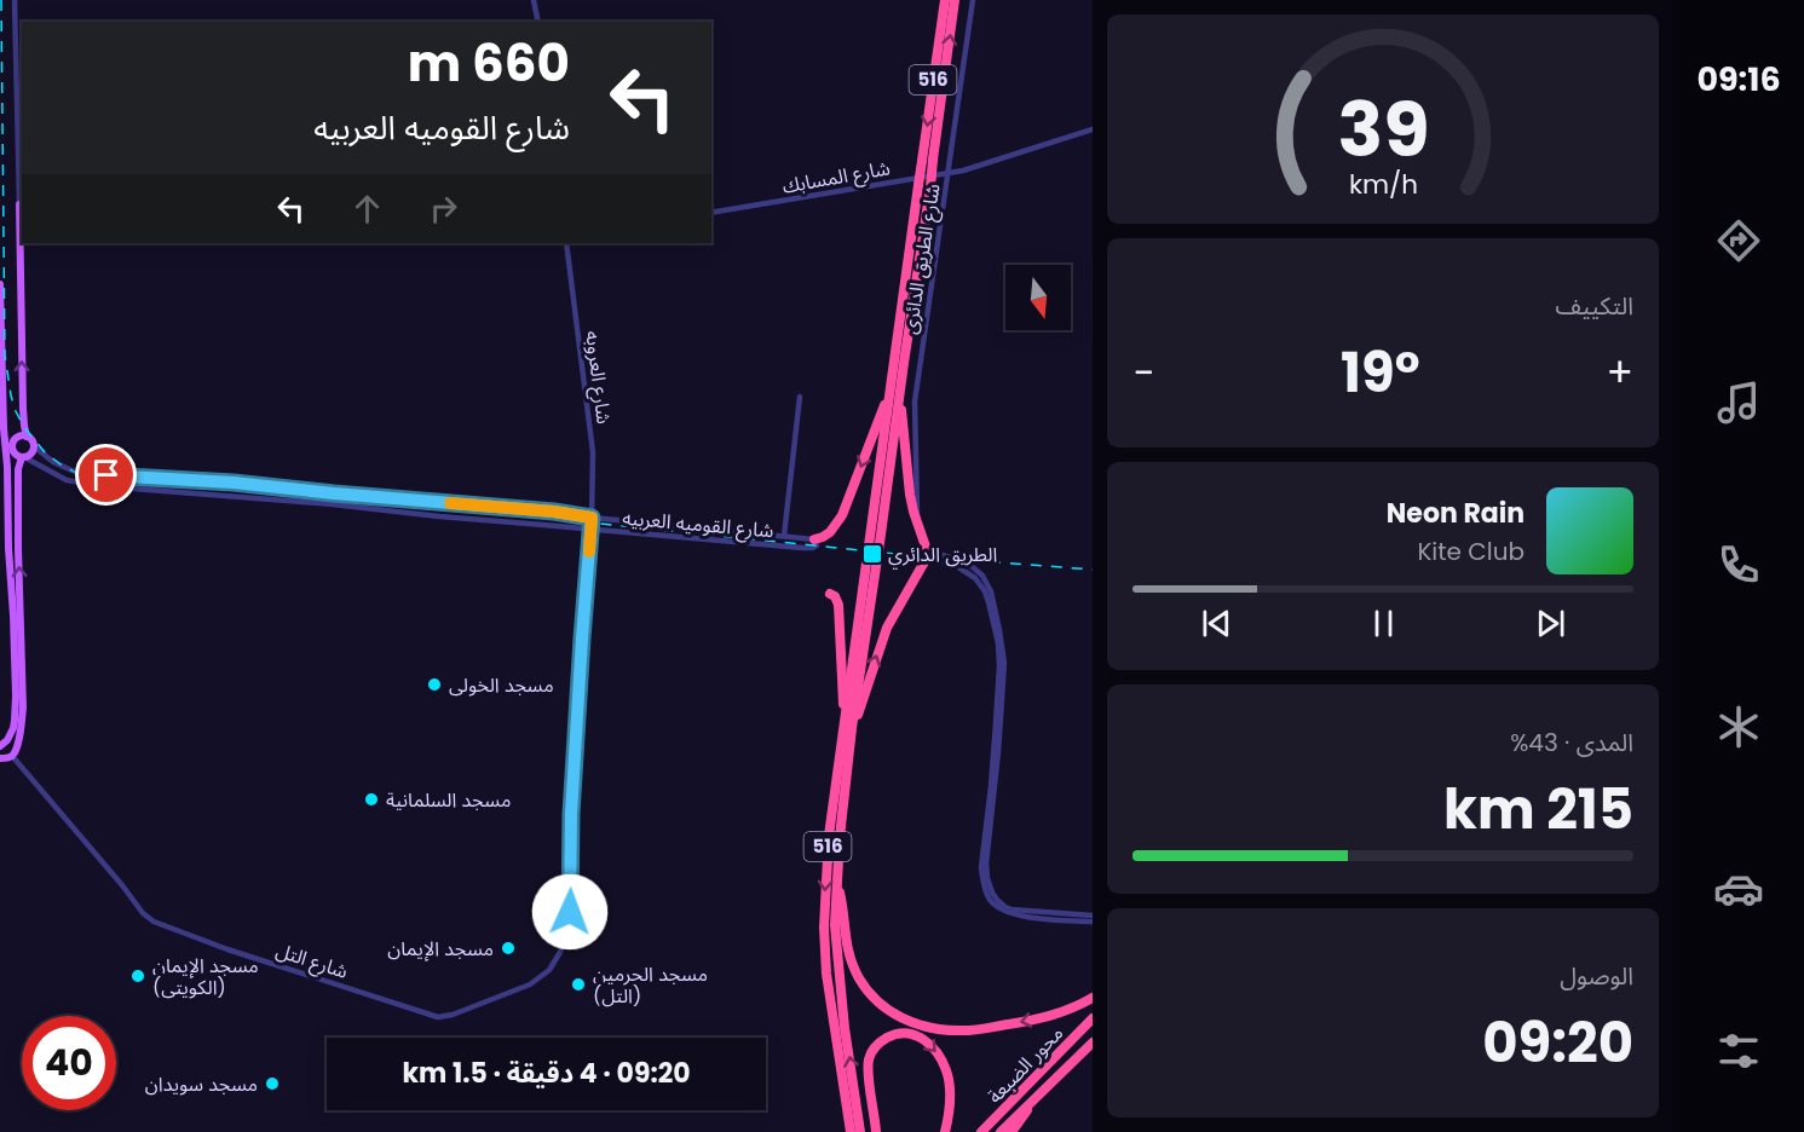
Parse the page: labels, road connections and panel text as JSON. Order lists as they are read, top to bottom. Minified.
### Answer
{"streets":{"highway":["516","محور الضبعة"],"street":["شارع المسابك","شارع الطريق الدائرى","شارع العروبه","شارع القوميه العربيه","شارع التل"]},"crossings":[["شارع المسابك","شارع الطريق الدائرى"],["شارع العروبه","شارع القوميه العربيه"],["شارع العروبه","شارع التل"]],"places":{"transit":["الطريق الدائري"],"other":["مسجد الخولى","مسجد السلمانية","مسجد الإيمان","مسجد الإيمان (الكويتى)","مسجد الحرمين (التل)","مسجد سويدان"]},"north":"bottom","page":{"tabs":"09:16","turn":["660 m","شارع القوميه العربيه"],"tile":["التكييف",["المدى · 43%","215 km"],["الوصول","09:20"]],"heat":["−","19°","+"],"song":["Neon Rain","Kite Club"],"limit":"40","trip":"09:20 · 4 دقيقة · 1.5 km","gauge":["39","km/h"]}}
